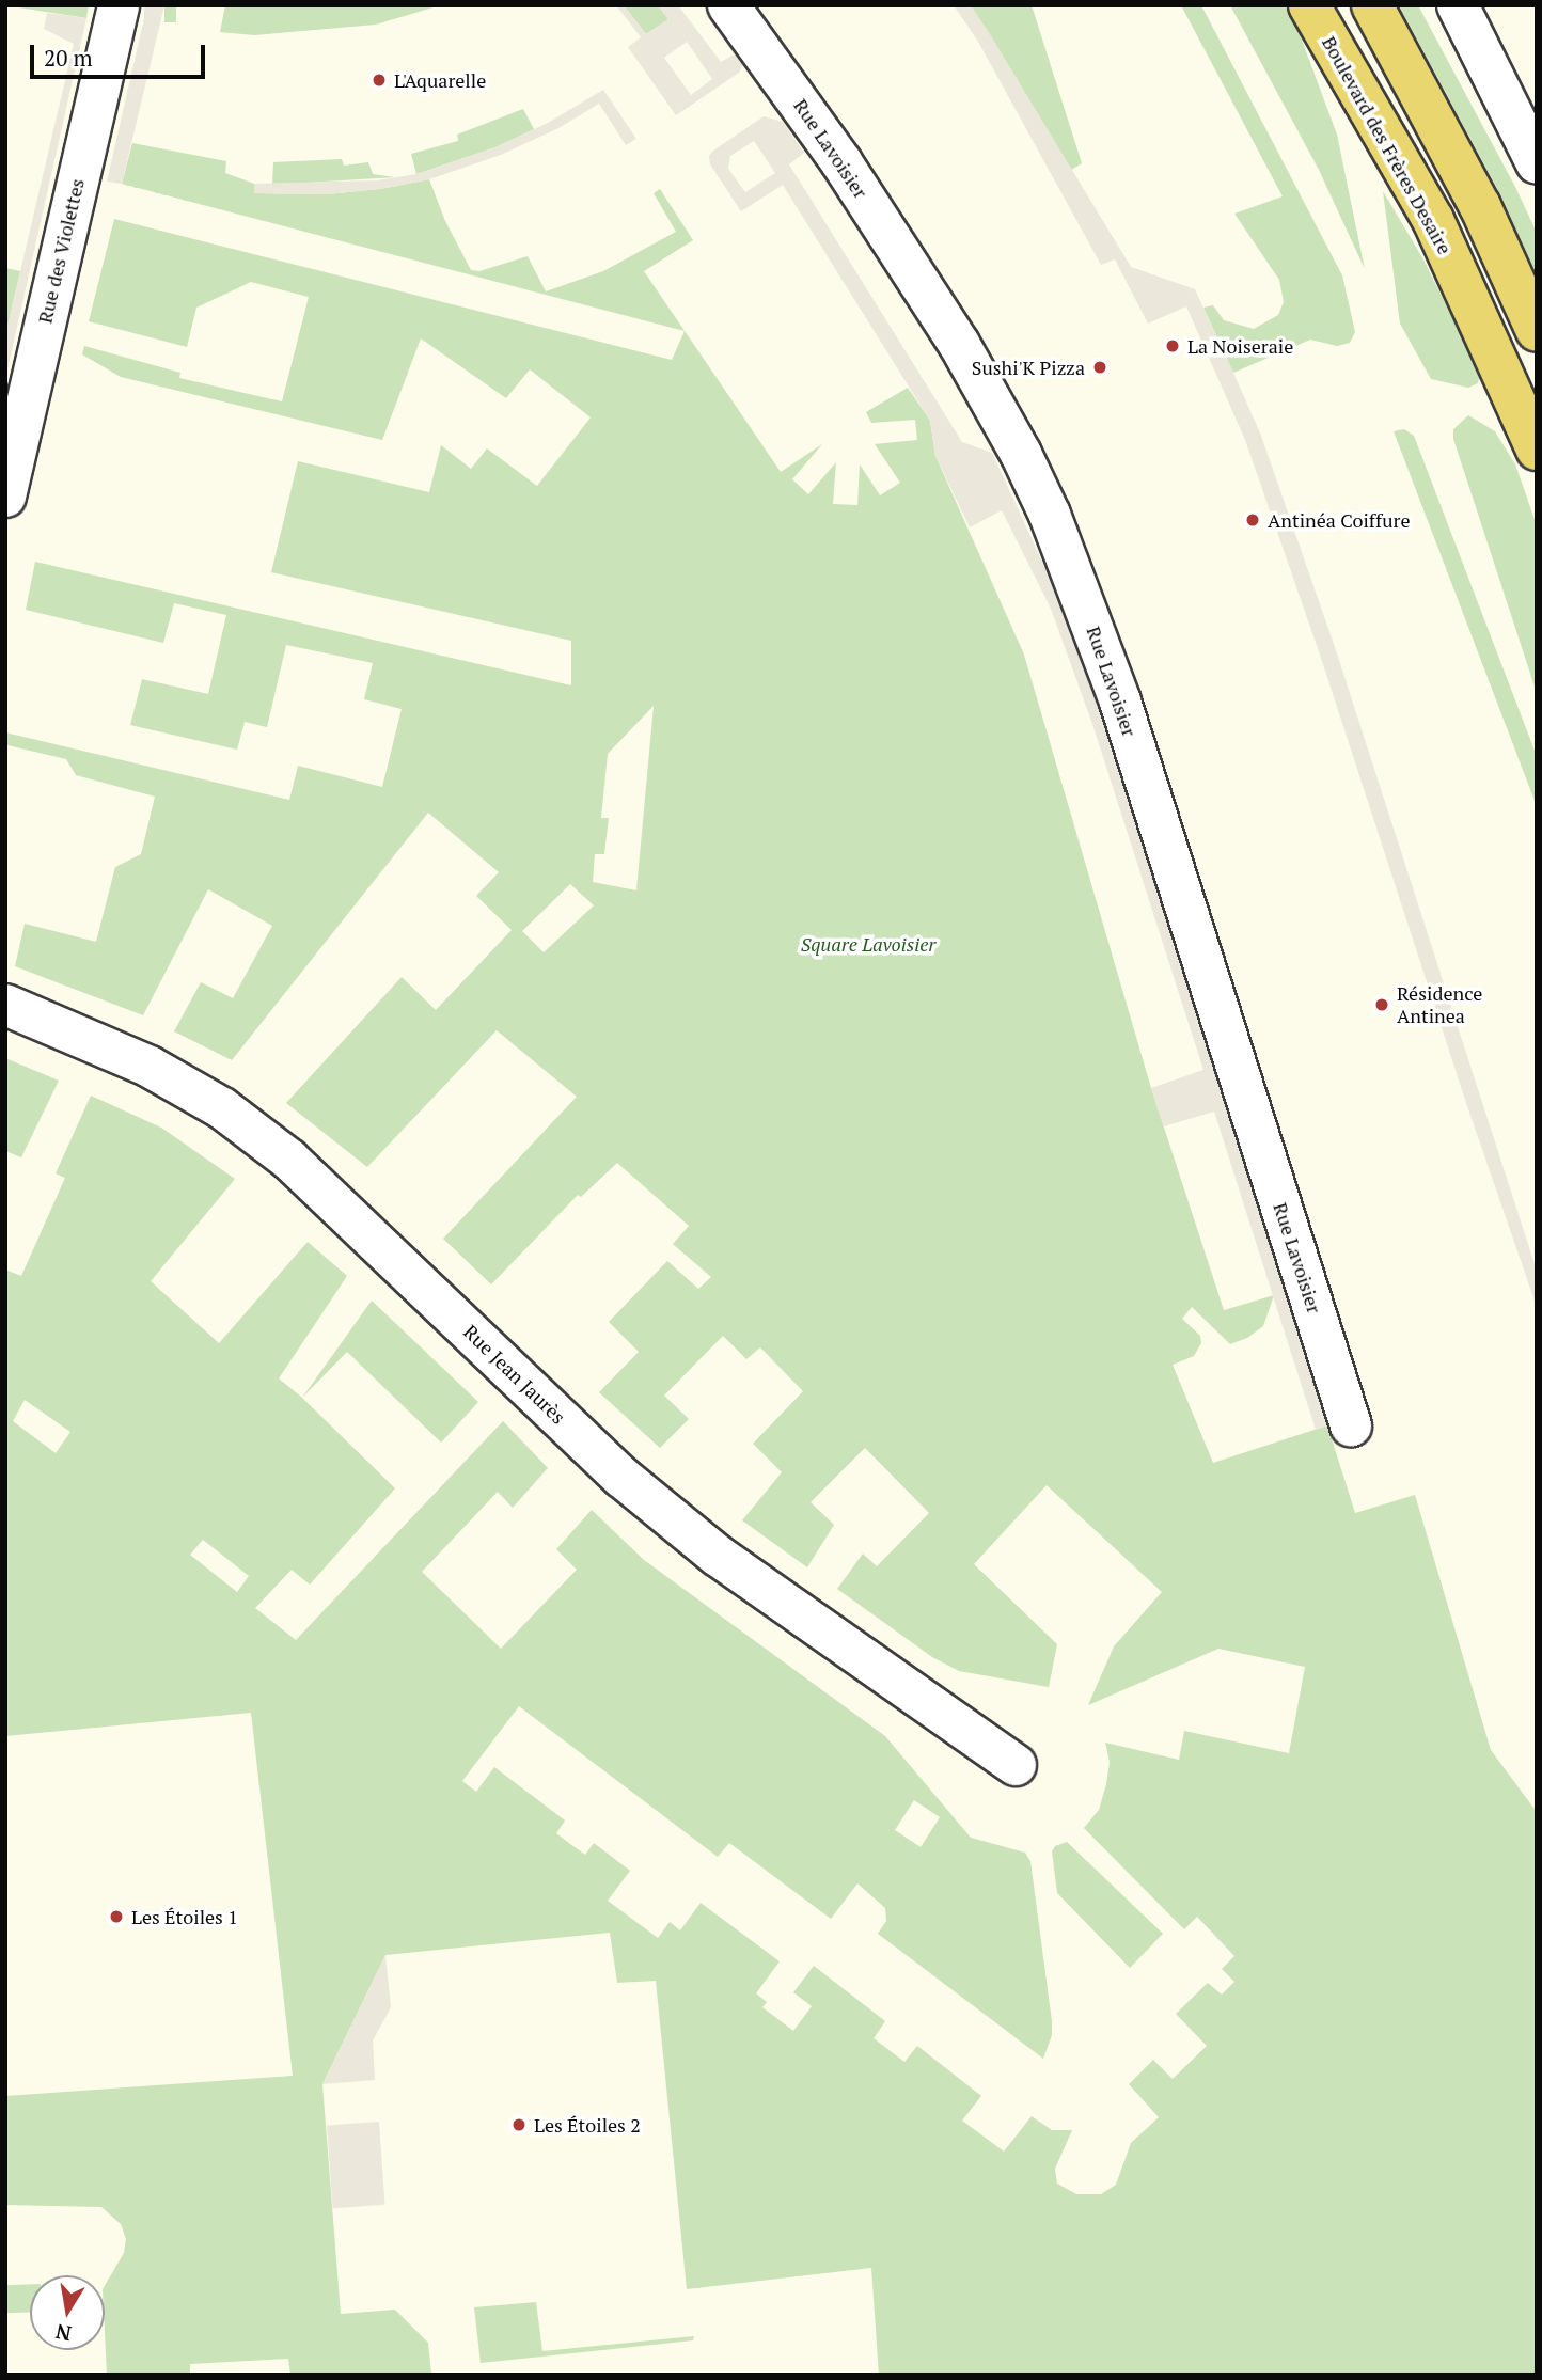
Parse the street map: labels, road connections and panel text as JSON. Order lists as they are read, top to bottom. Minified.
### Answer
{"streets":{"main road":["Boulevard des Frères Desaire"],"street":["Rue Lavoisier","Rue des Violettes","Rue Jean Jaurès"]},"parks":["Square Lavoisier"],"places":["L'Aquarelle","La Noiseraie","Sushi'K Pizza","Antinéa Coiffure","Résidence Antinea","Les Étoiles 1","Les Étoiles 2"],"scale_bar":"20 m","north":"bottom"}
